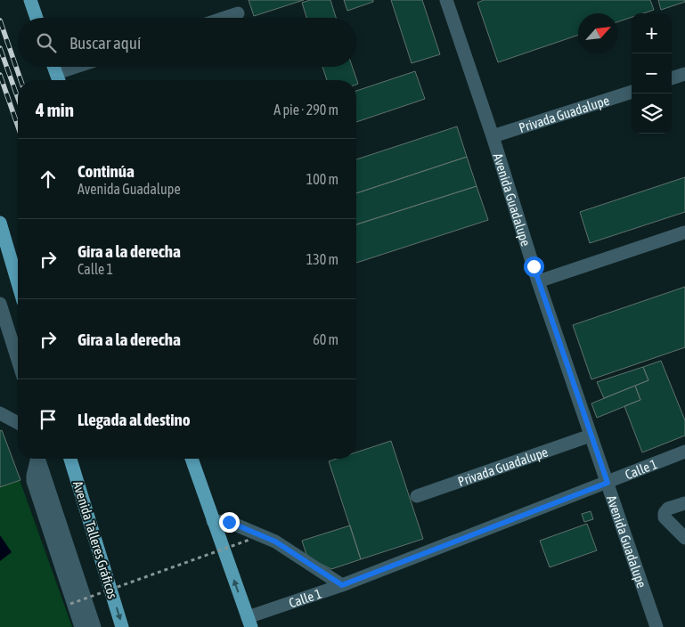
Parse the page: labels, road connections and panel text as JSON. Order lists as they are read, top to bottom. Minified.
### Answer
{"streets":{"main road":["Avenida Talleres Gráficos"],"street":["Privada Guadalupe","Avenida Guadalupe","Calle 1"]},"crossings":[["Privada Guadalupe","Avenida Guadalupe"],["Avenida Guadalupe","Calle 1"]],"north":"top right","page":{"map_buttons":["+","−"],"search":"Buscar aquí","heading":["4 min","A pie · 290 m"],"list":[["Continúa","Avenida Guadalupe","100 m"],["Gira a la derecha","Calle 1","130 m"],["Gira a la derecha","60 m"],"Llegada al destino"]}}
